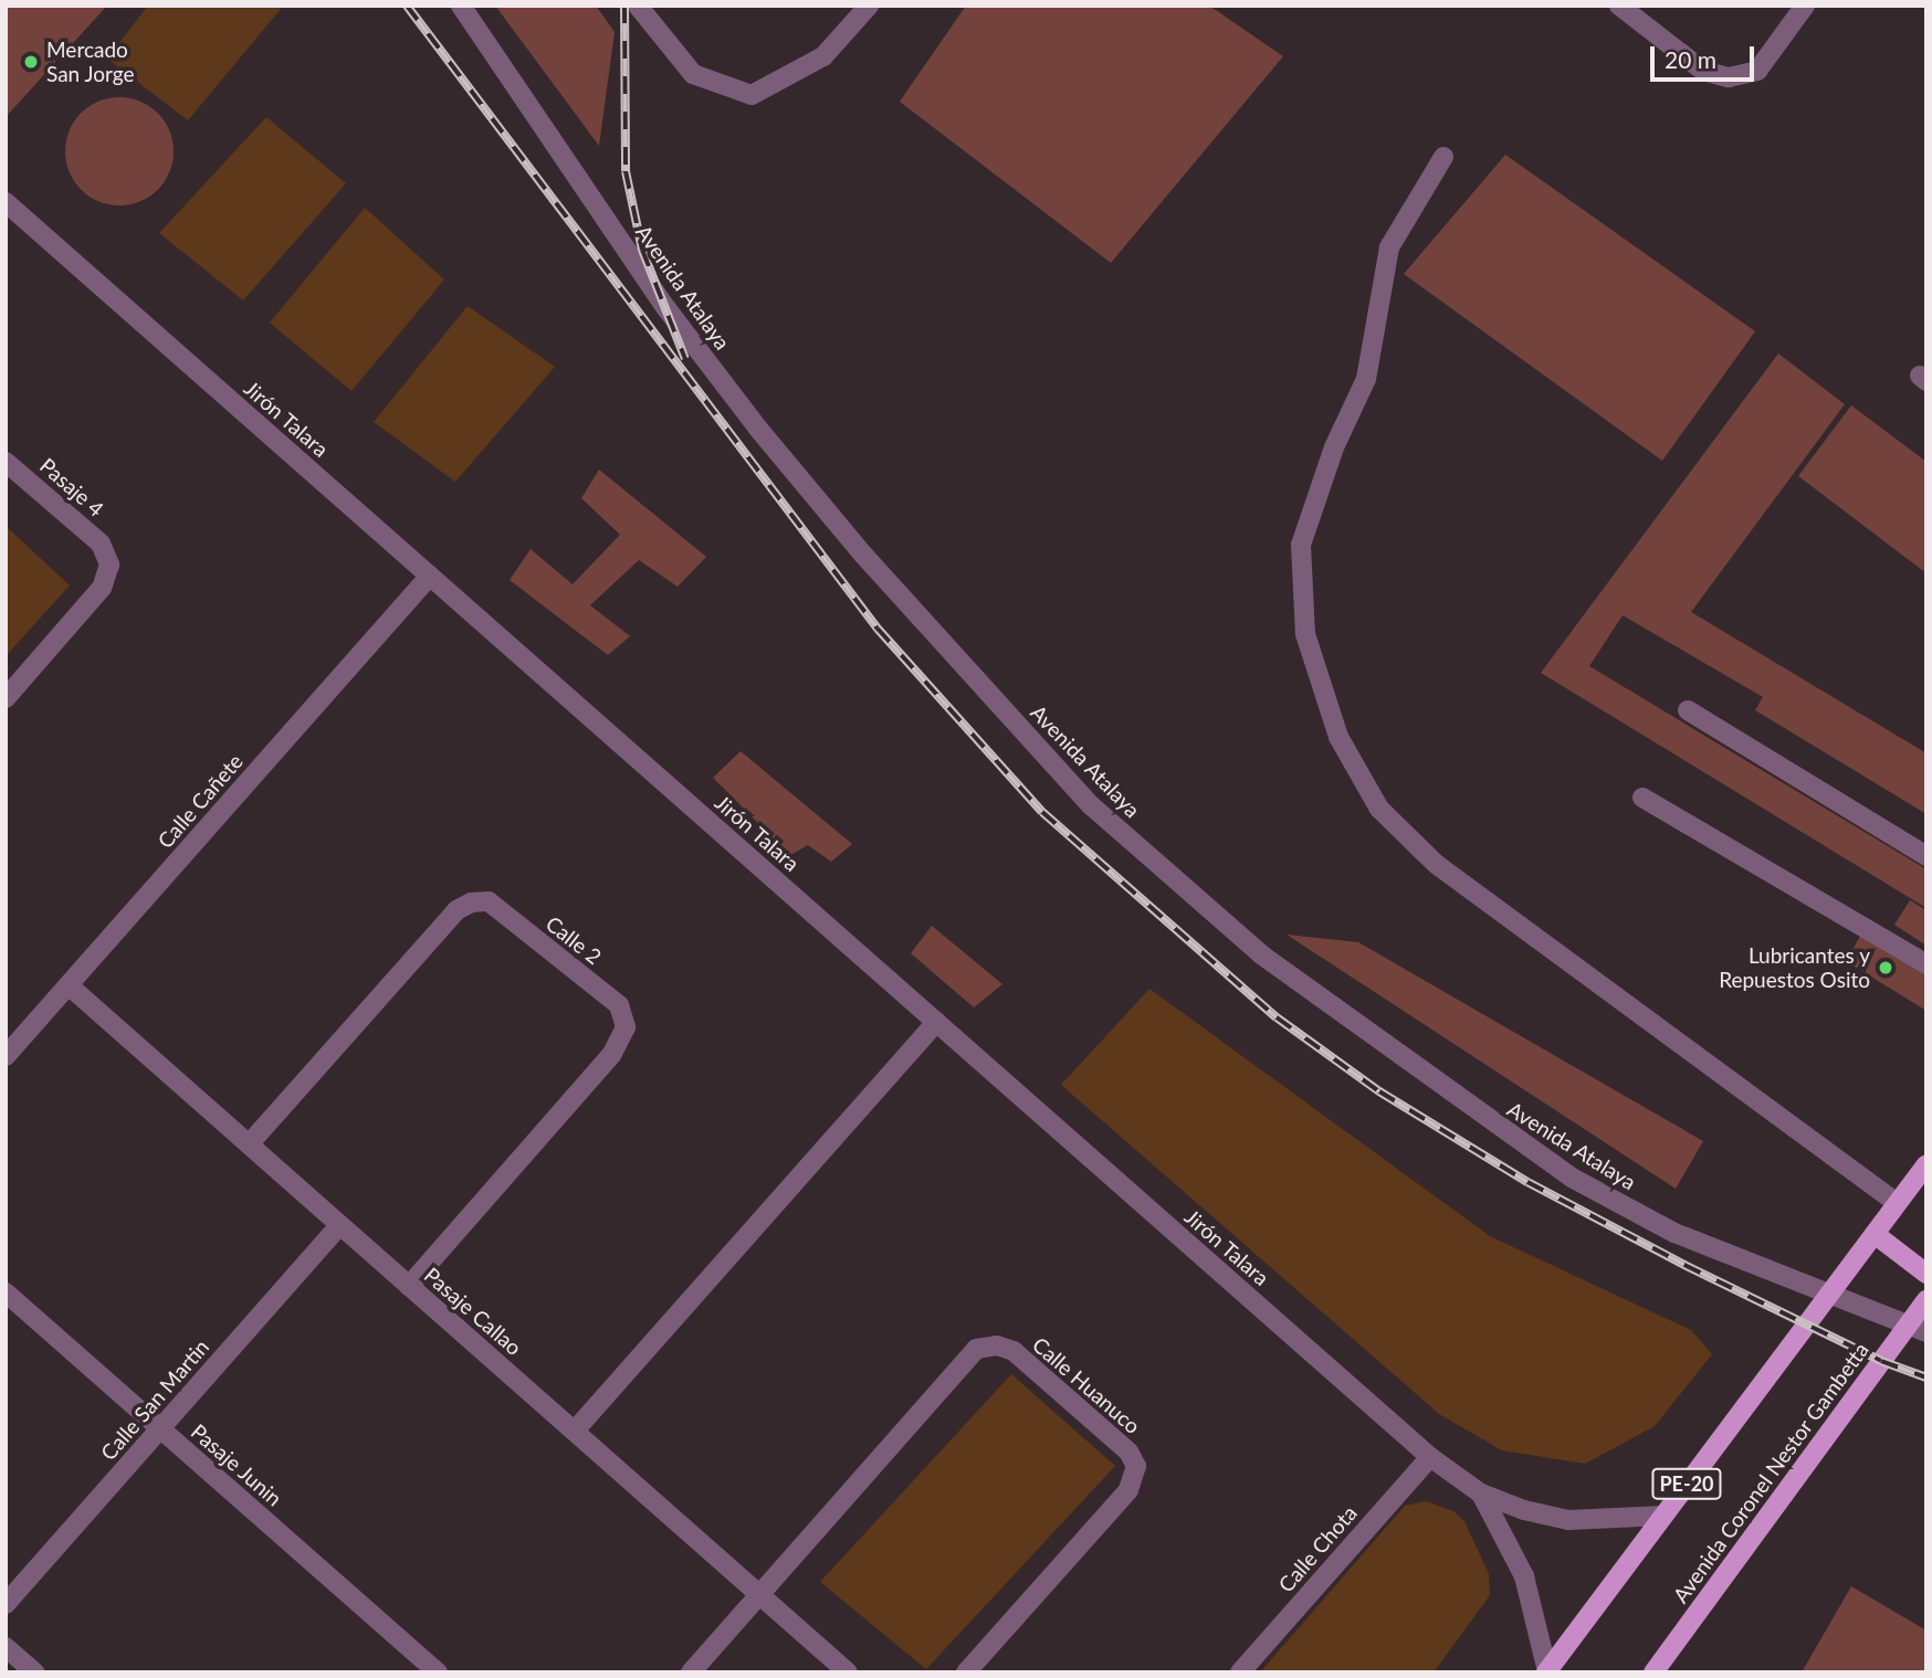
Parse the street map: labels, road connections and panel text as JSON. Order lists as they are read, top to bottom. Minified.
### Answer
{"streets":{"main road":["Avenida Coronel Nestor Gambetta","PE-20"],"street":["Avenida Atalaya","Jirón Talara","Pasaje 4","Calle Cañete","Calle 2","Pasaje Callao","Calle Huanuco","Calle San Martin","Pasaje Junin","Calle Chota"]},"crossings":[["Avenida Atalaya","Avenida Coronel Nestor Gambetta"],["Avenida Atalaya","PE-20"],["Jirón Talara","Calle Cañete"],["Jirón Talara","PE-20"],["Jirón Talara","Calle Chota"],["Calle Cañete","Pasaje Callao"],["Calle 2","Pasaje Callao"],["Pasaje Callao","Calle Huanuco"],["Pasaje Callao","Calle San Martin"],["Calle San Martin","Pasaje Junin"]],"places":["Mercado San Jorge","Lubricantes y Repuestos Osito"],"scale_bar":"20 m"}
